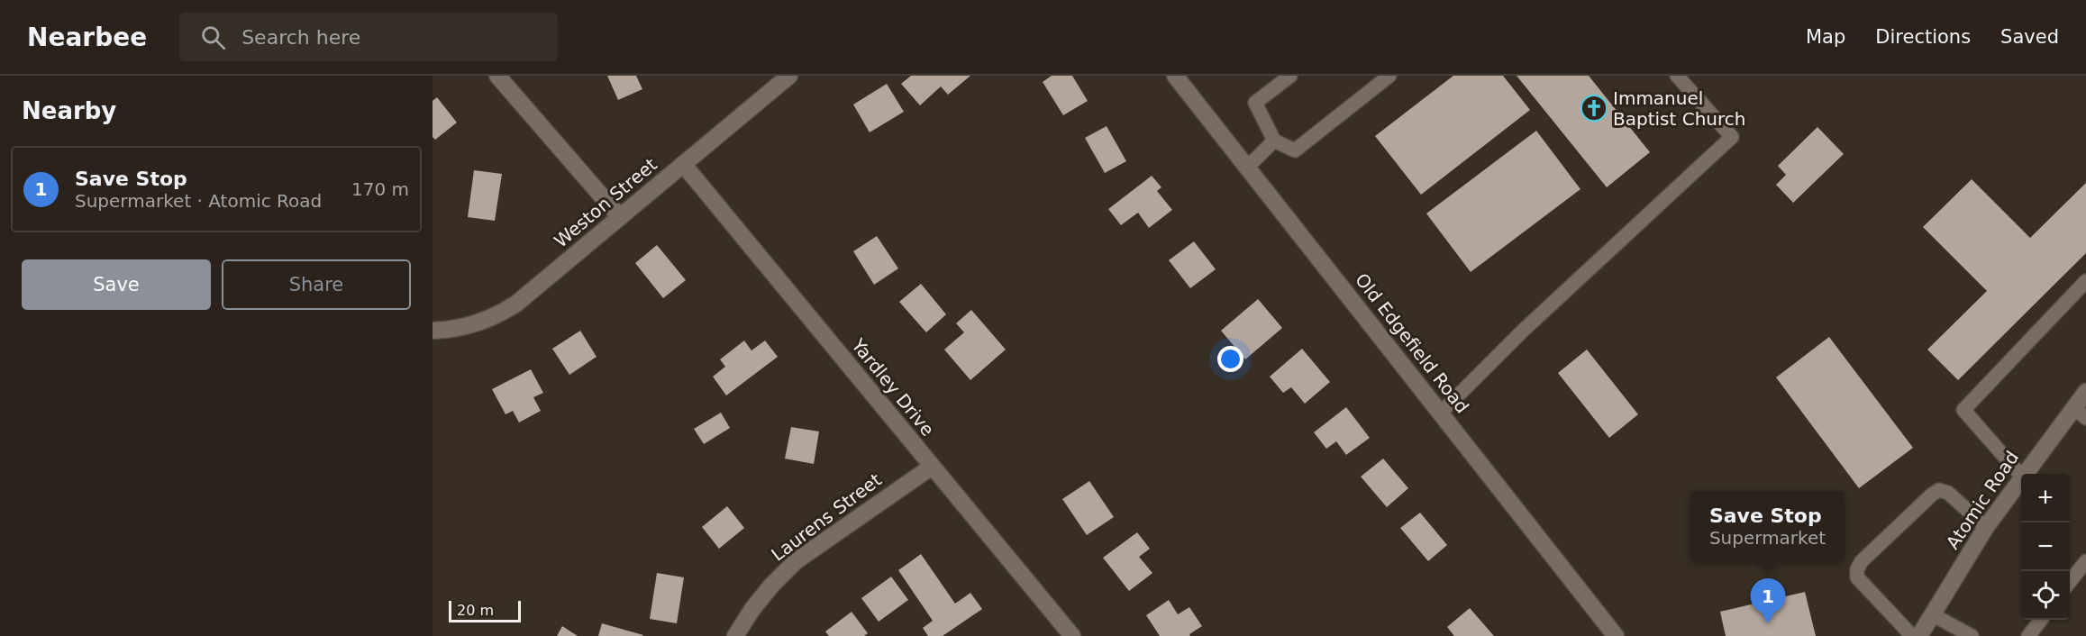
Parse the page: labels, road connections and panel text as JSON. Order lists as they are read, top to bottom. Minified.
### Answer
{"streets":{"street":["Weston Street","Old Edgefield Road","Yardley Drive","Atomic Road","Laurens Street"]},"crossings":[["Weston Street","Yardley Drive"],["Yardley Drive","Laurens Street"]],"places":{"church":["Immanuel Baptist Church"]},"scale_bar":"20 m","page":{"header":"Nearbee","search":"Search here","nav":["Map","Directions","Saved"],"heading":"Nearby","list":[{"mark":"1","name":"Save Stop","note":"Supermarket · Atomic Road","value":"170 m"}],"buttons":["Save","Share"],"map_buttons":["+","−"],"popup":["Save Stop","Supermarket"],"pins":"1","scale":"20 m"}}
